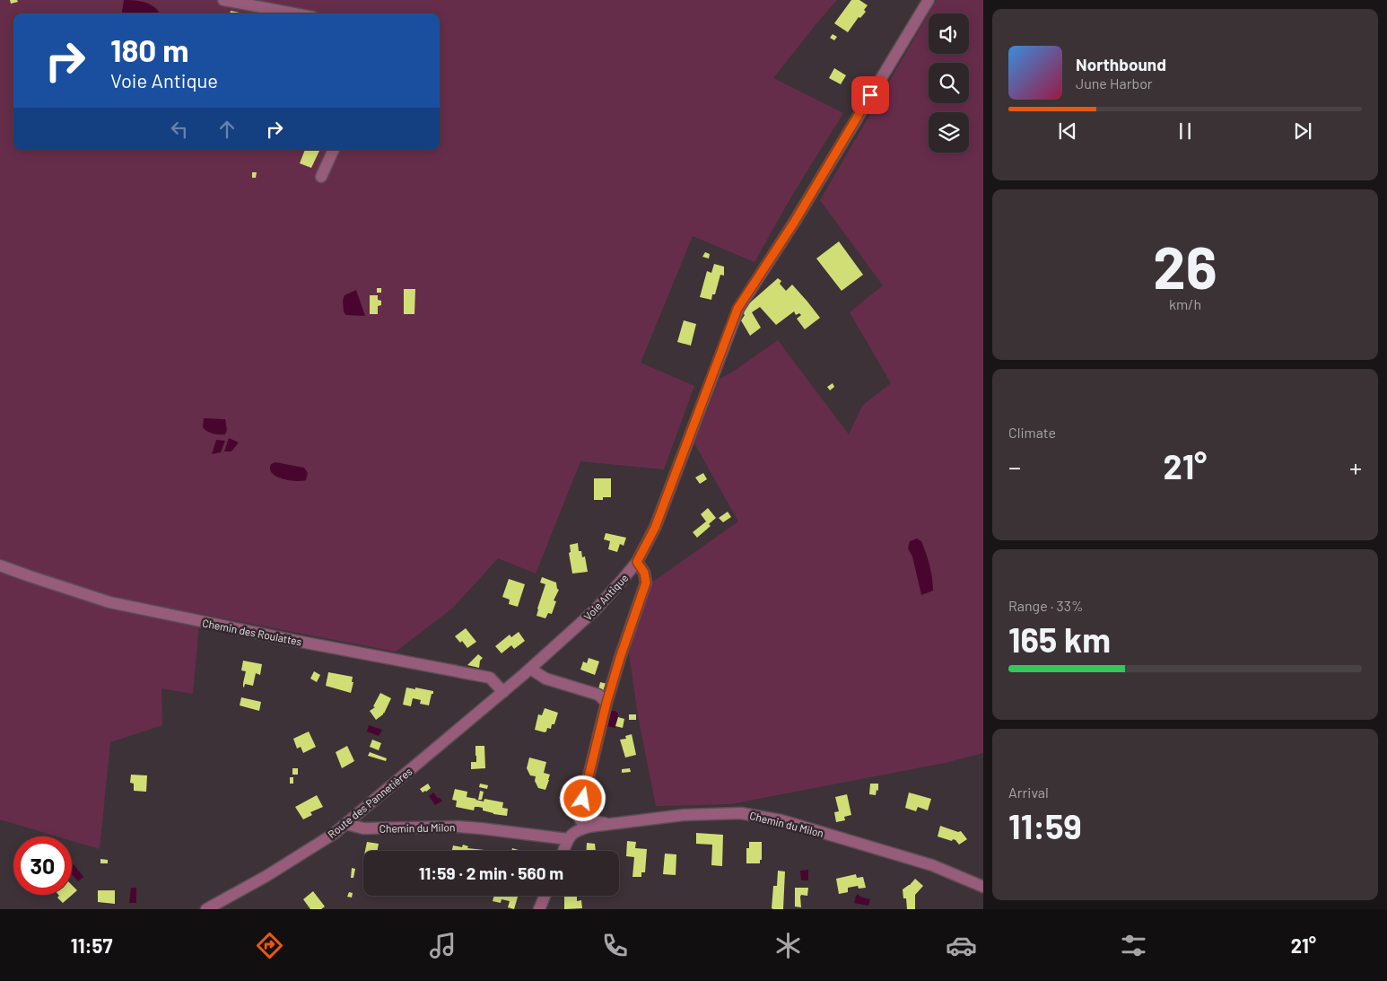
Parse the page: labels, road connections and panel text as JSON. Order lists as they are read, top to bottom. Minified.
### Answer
{"streets":{"street":["Voie Antique","Chemin des Roulattes","Route des Pannetières","Chemin du Milon"]},"crossings":[["Voie Antique","Route des Pannetières"],["Chemin des Roulattes","Route des Pannetières"],["Route des Pannetières","Chemin du Milon"]],"page":{"turn":["180 m","Voie Antique"],"song":["Northbound","June Harbor"],"tile":[["26","km/h"],"Climate",["Range · 33%","165 km"],["Arrival","11:59"]],"heat":["−","21°","+"],"limit":"30","trip":"11:59 · 2 min · 560 m","tabs":["11:57","21°"]}}
